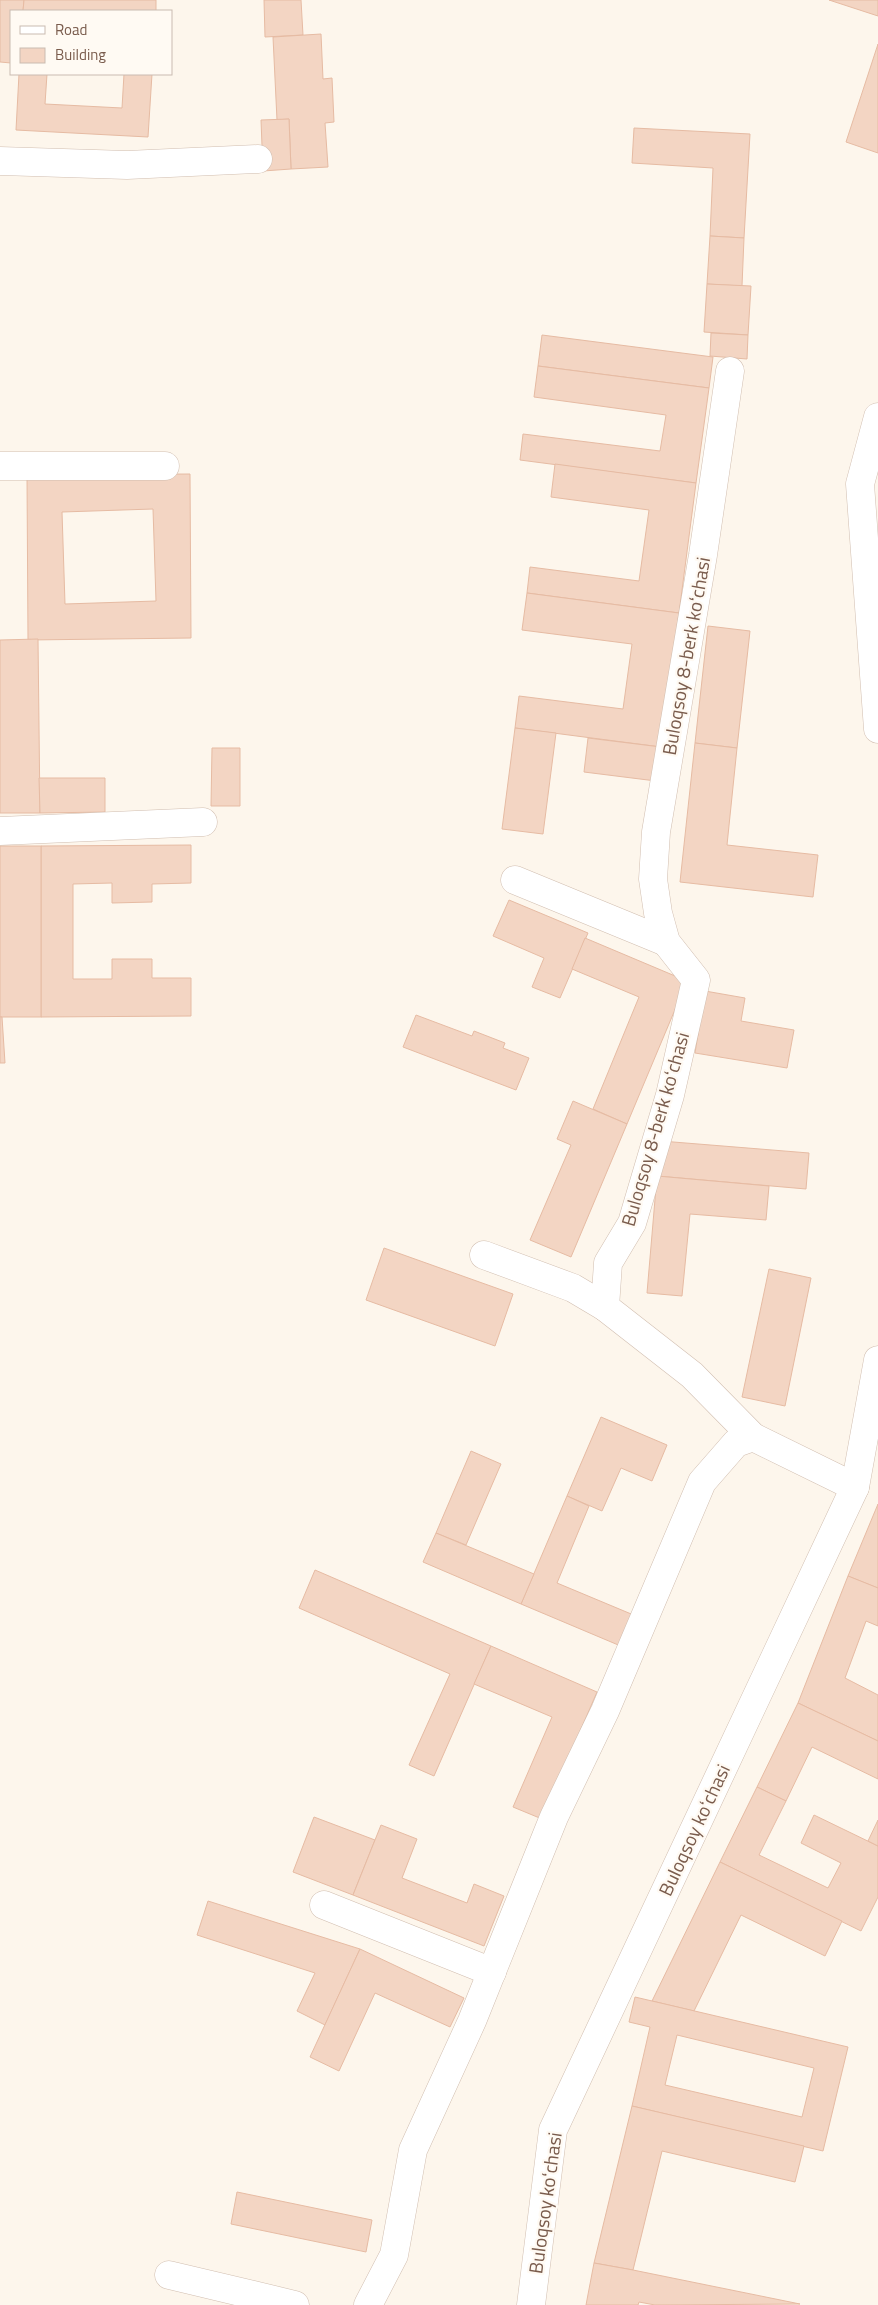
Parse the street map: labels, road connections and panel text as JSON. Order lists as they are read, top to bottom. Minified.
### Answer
{"streets":{"street":["Buloqsoy 8-berk koʻchasi","Buloqsoy koʻchasi"]},"legend":["Road","Building"]}
